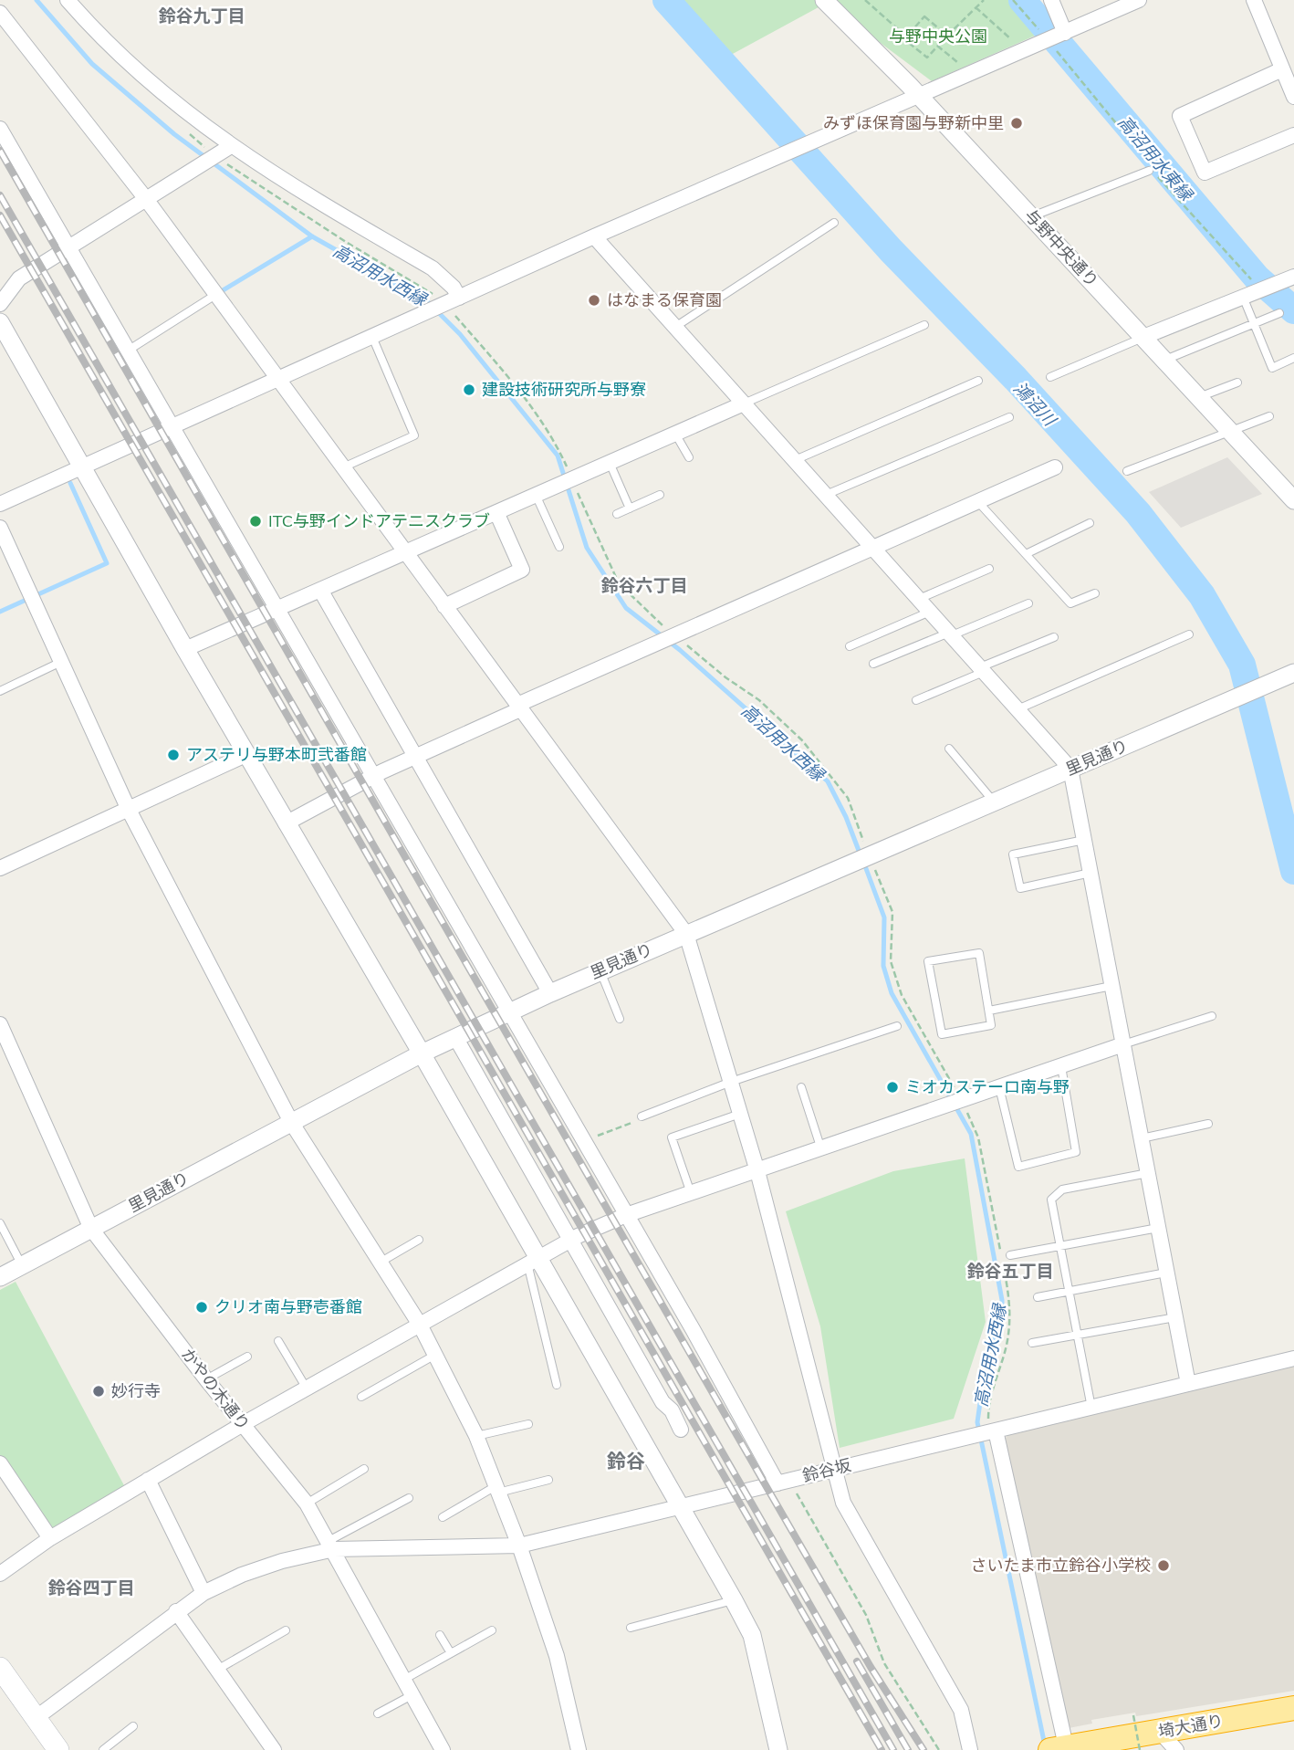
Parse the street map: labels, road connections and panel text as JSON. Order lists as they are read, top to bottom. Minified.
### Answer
{"streets":{"highway":["埼大通り"],"street":["与野中央通り","里見通り","かやの木通り","鈴谷坂"]},"crossings":[["里見通り","かやの木通り"],["かやの木通り","鈴谷坂"]],"districts":["鈴谷九丁目","鈴谷六丁目","鈴谷五丁目","鈴谷","鈴谷四丁目"],"water":["高沼用水東縁","高沼用水西縁","鴻沼川"],"parks":["与野中央公園"],"places":["みずほ保育園与野新中里","はなまる保育園","建設技術研究所与野寮","ITC与野インドアテニスクラブ","アステリ与野本町弐番館","ミオカステーロ南与野","クリオ南与野壱番館","妙行寺","さいたま市立鈴谷小学校"]}
